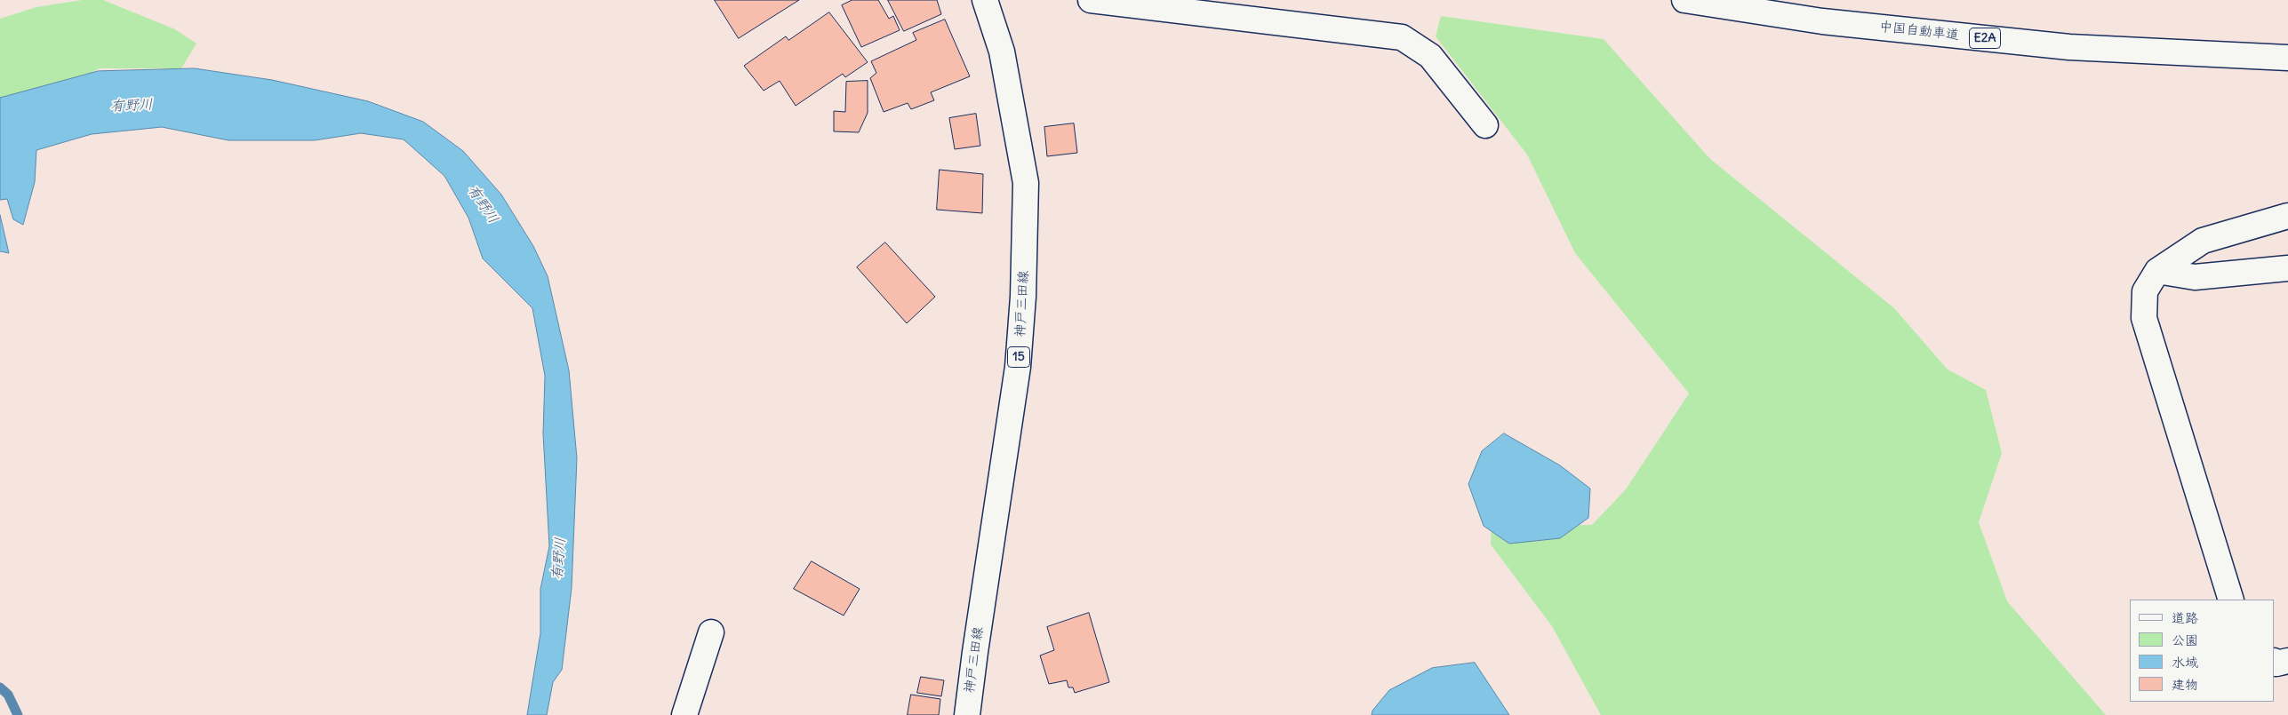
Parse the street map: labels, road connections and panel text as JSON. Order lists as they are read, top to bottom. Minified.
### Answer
{"streets":{"main road":["中国自動車道","E2A","神戸三田線","15"]},"water":["有野川"],"legend":["道路","公園","水域","建物"]}
